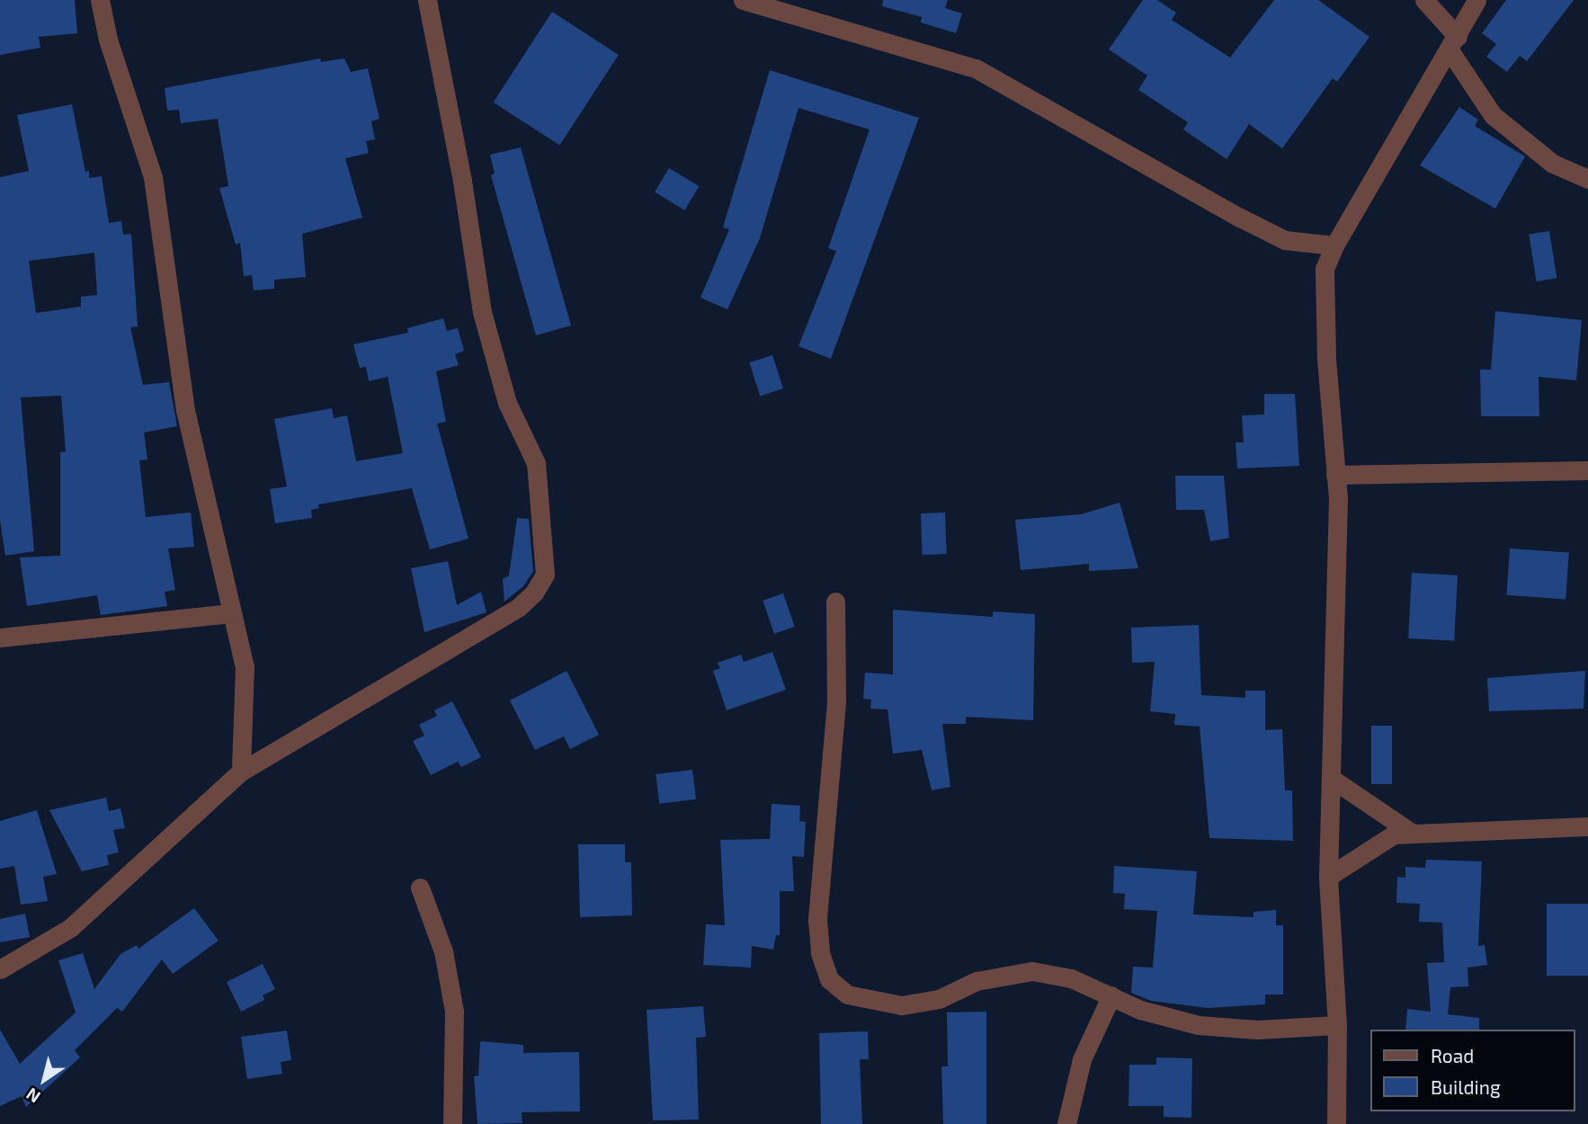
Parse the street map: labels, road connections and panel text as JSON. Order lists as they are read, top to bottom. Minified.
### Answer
{"legend":["Road","Building"],"north":"bottom left"}
